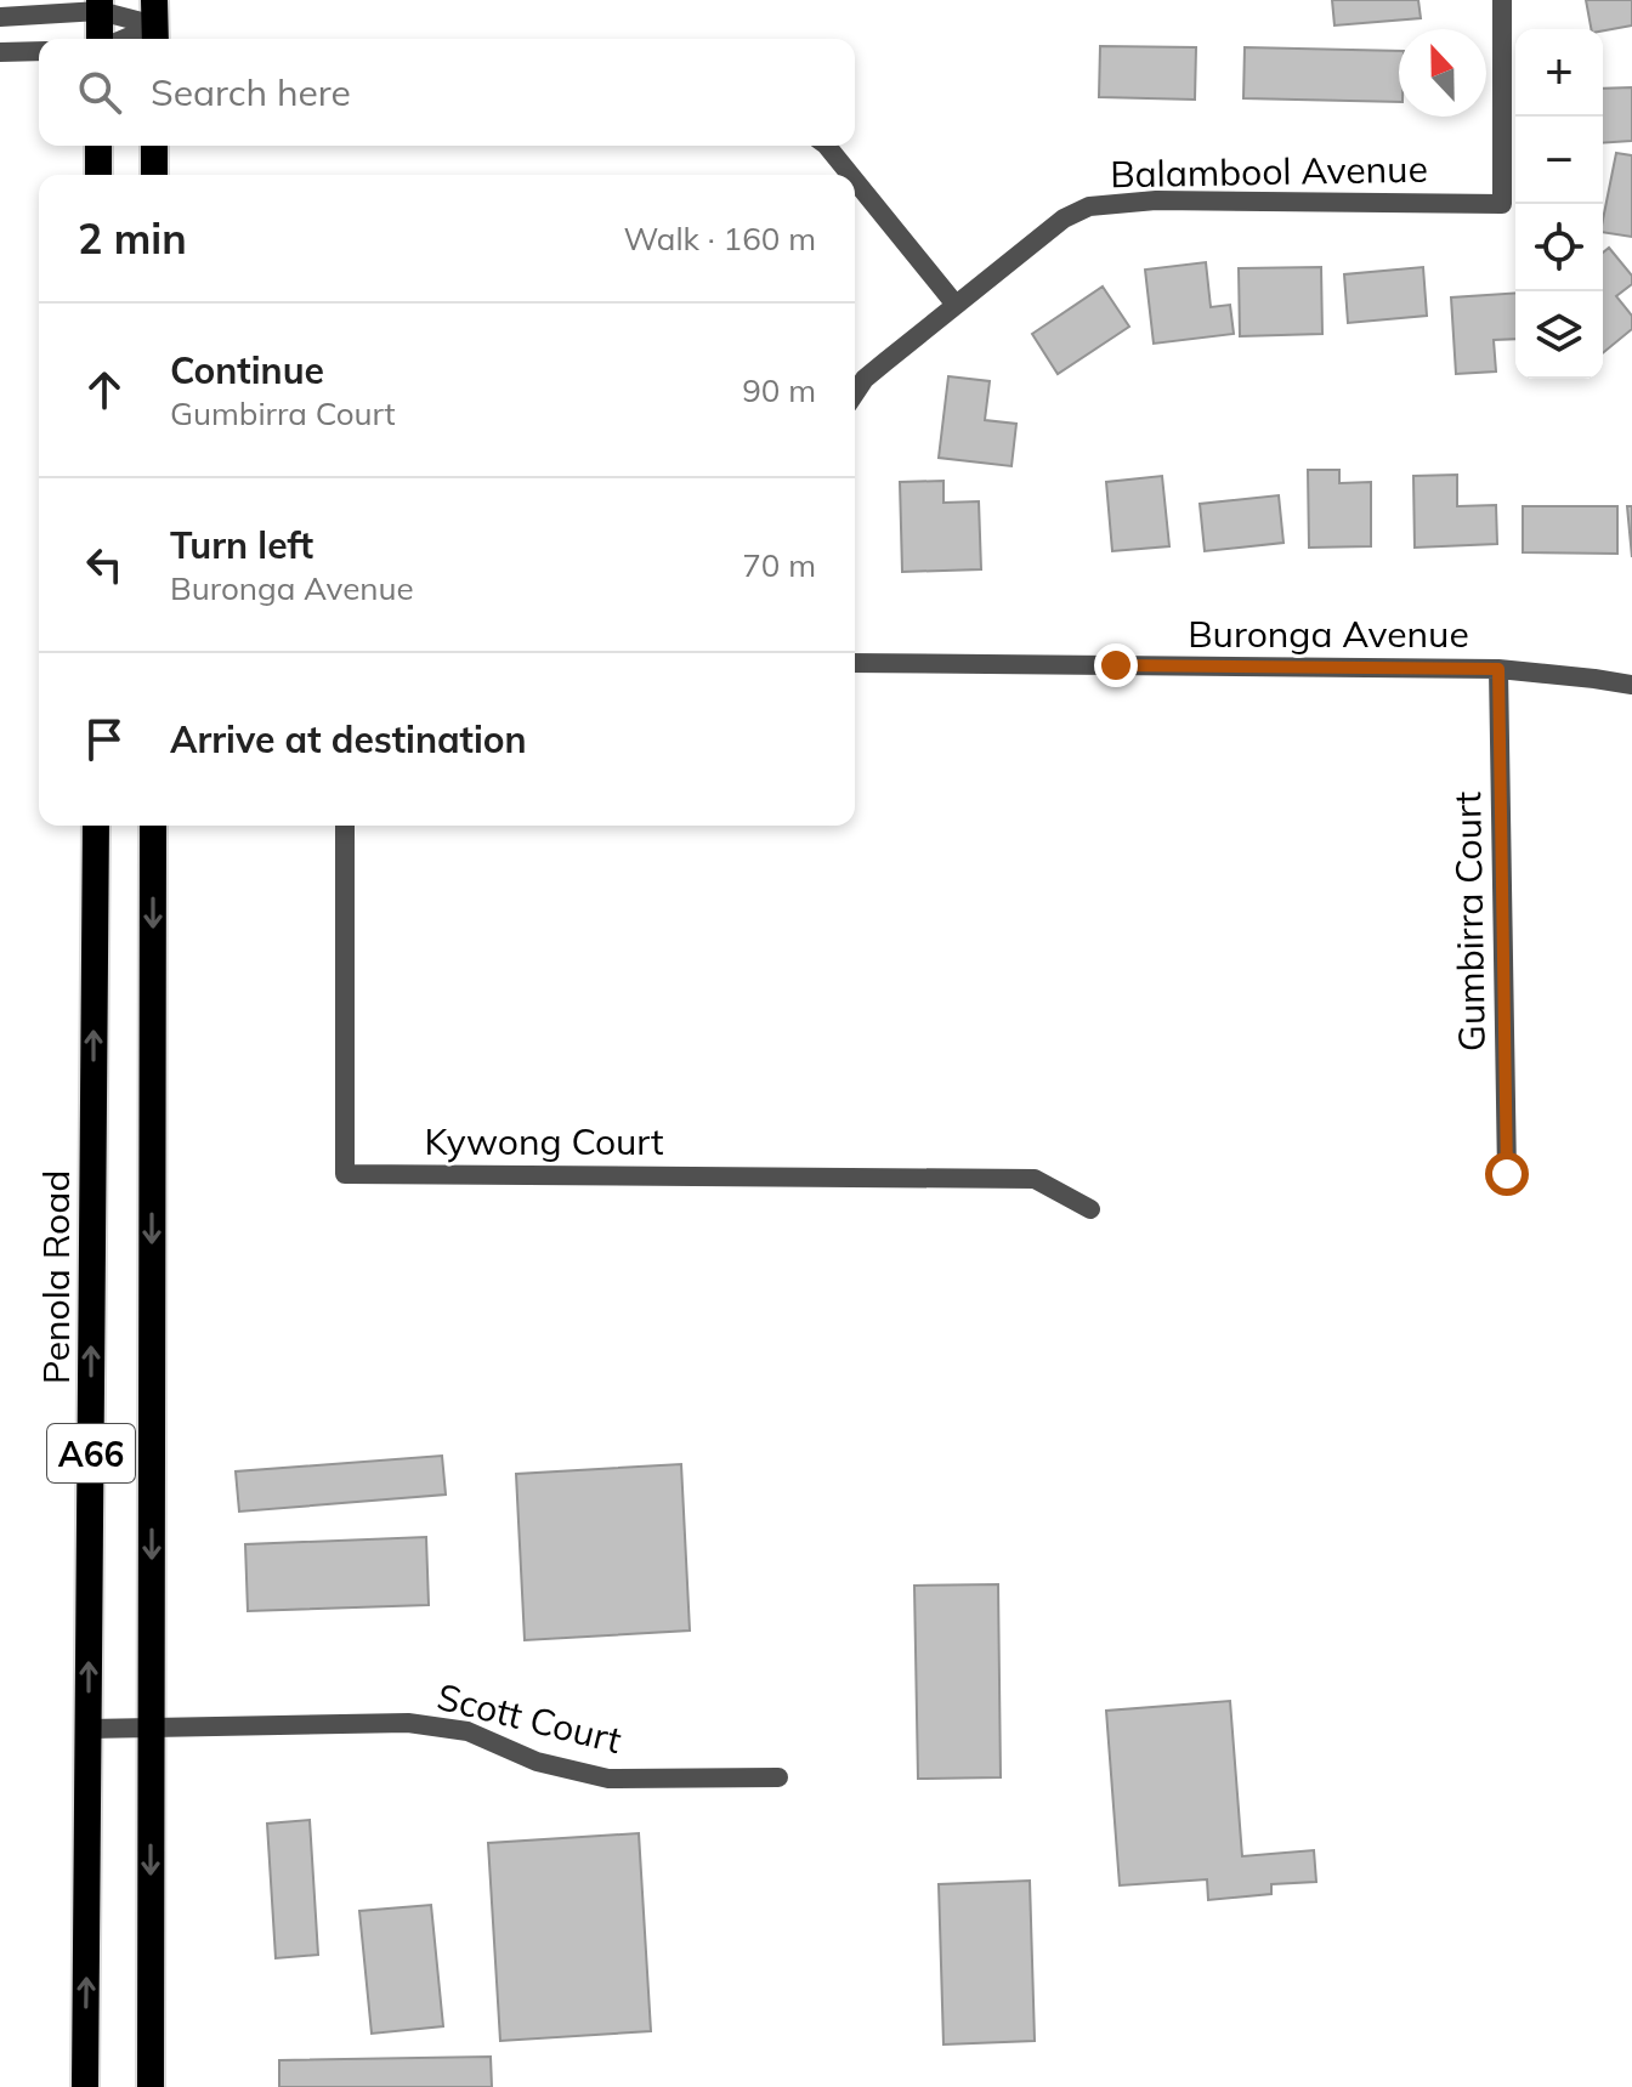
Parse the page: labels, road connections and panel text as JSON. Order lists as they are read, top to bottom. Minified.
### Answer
{"streets":{"highway":["Penola Road","A66"],"street":["Balambool Avenue","Buronga Avenue","Gumbirra Court","Kywong Court","Scott Court"]},"crossings":[["Buronga Avenue","Gumbirra Court"],["Penola Road","Scott Court"],["A66","Scott Court"]],"north":"top","page":{"map_buttons":["+","−"],"search":"Search here","heading":["2 min","Walk · 160 m"],"list":[["Continue","Gumbirra Court","90 m"],["Turn left","Buronga Avenue","70 m"],"Arrive at destination"]}}
